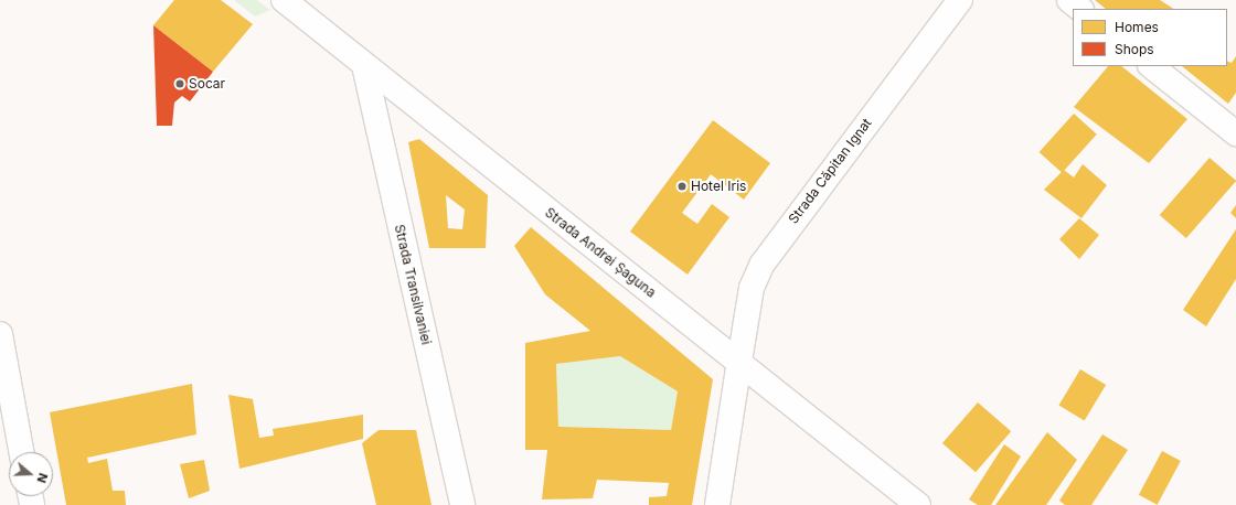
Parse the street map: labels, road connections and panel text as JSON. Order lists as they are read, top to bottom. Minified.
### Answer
{"streets":{"street":["Strada Căpitan Ignat","Strada Andrei Șaguna","Strada Transilvaniei"]},"crossings":[["Strada Căpitan Ignat","Strada Andrei Șaguna"],["Strada Andrei Șaguna","Strada Transilvaniei"]],"places":["Socar","Hotel Iris"],"legend":["Homes","Shops"],"north":"right"}
